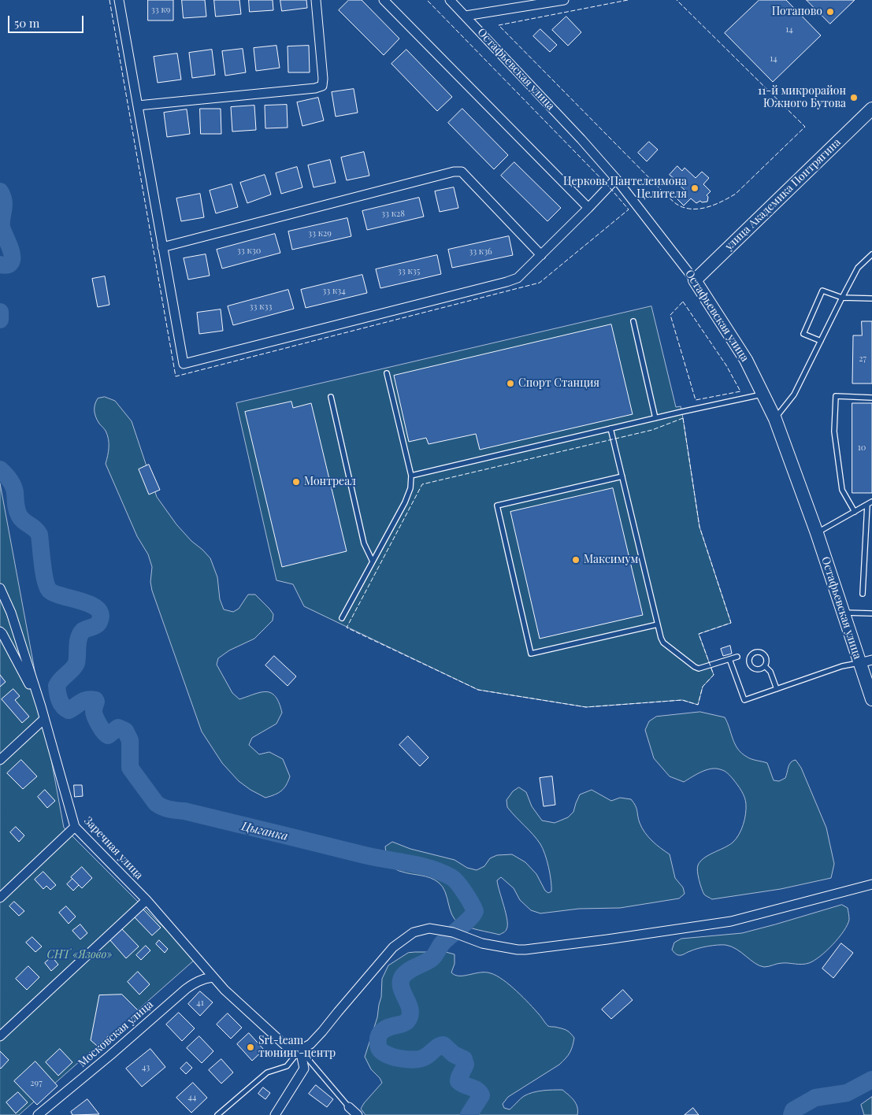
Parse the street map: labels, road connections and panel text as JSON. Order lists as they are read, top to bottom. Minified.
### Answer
{"streets":{"street":["Остафьевская улица","улица Академика Понтрягина","Заречная улица","Московская улица"]},"crossings":[["Остафьевская улица","улица Академика Понтрягина"],["Заречная улица","Московская улица"]],"water":["Цыганка"],"parks":["СНТ «Язово»"],"places":["Потапово","11-й микрорайон Южного Бутова","Церковь Пантелеимона Целителя","Спорт Станция","Монтреал","Максимум","Srt-team тюнинг-центр"],"house_numbers":["33 к9","14","14","33 к28","33 к29","33 к30","33 к36","33 к35","33 к34","33 к33","27","10","41","43","297","44"],"scale_bar":"50 m"}
